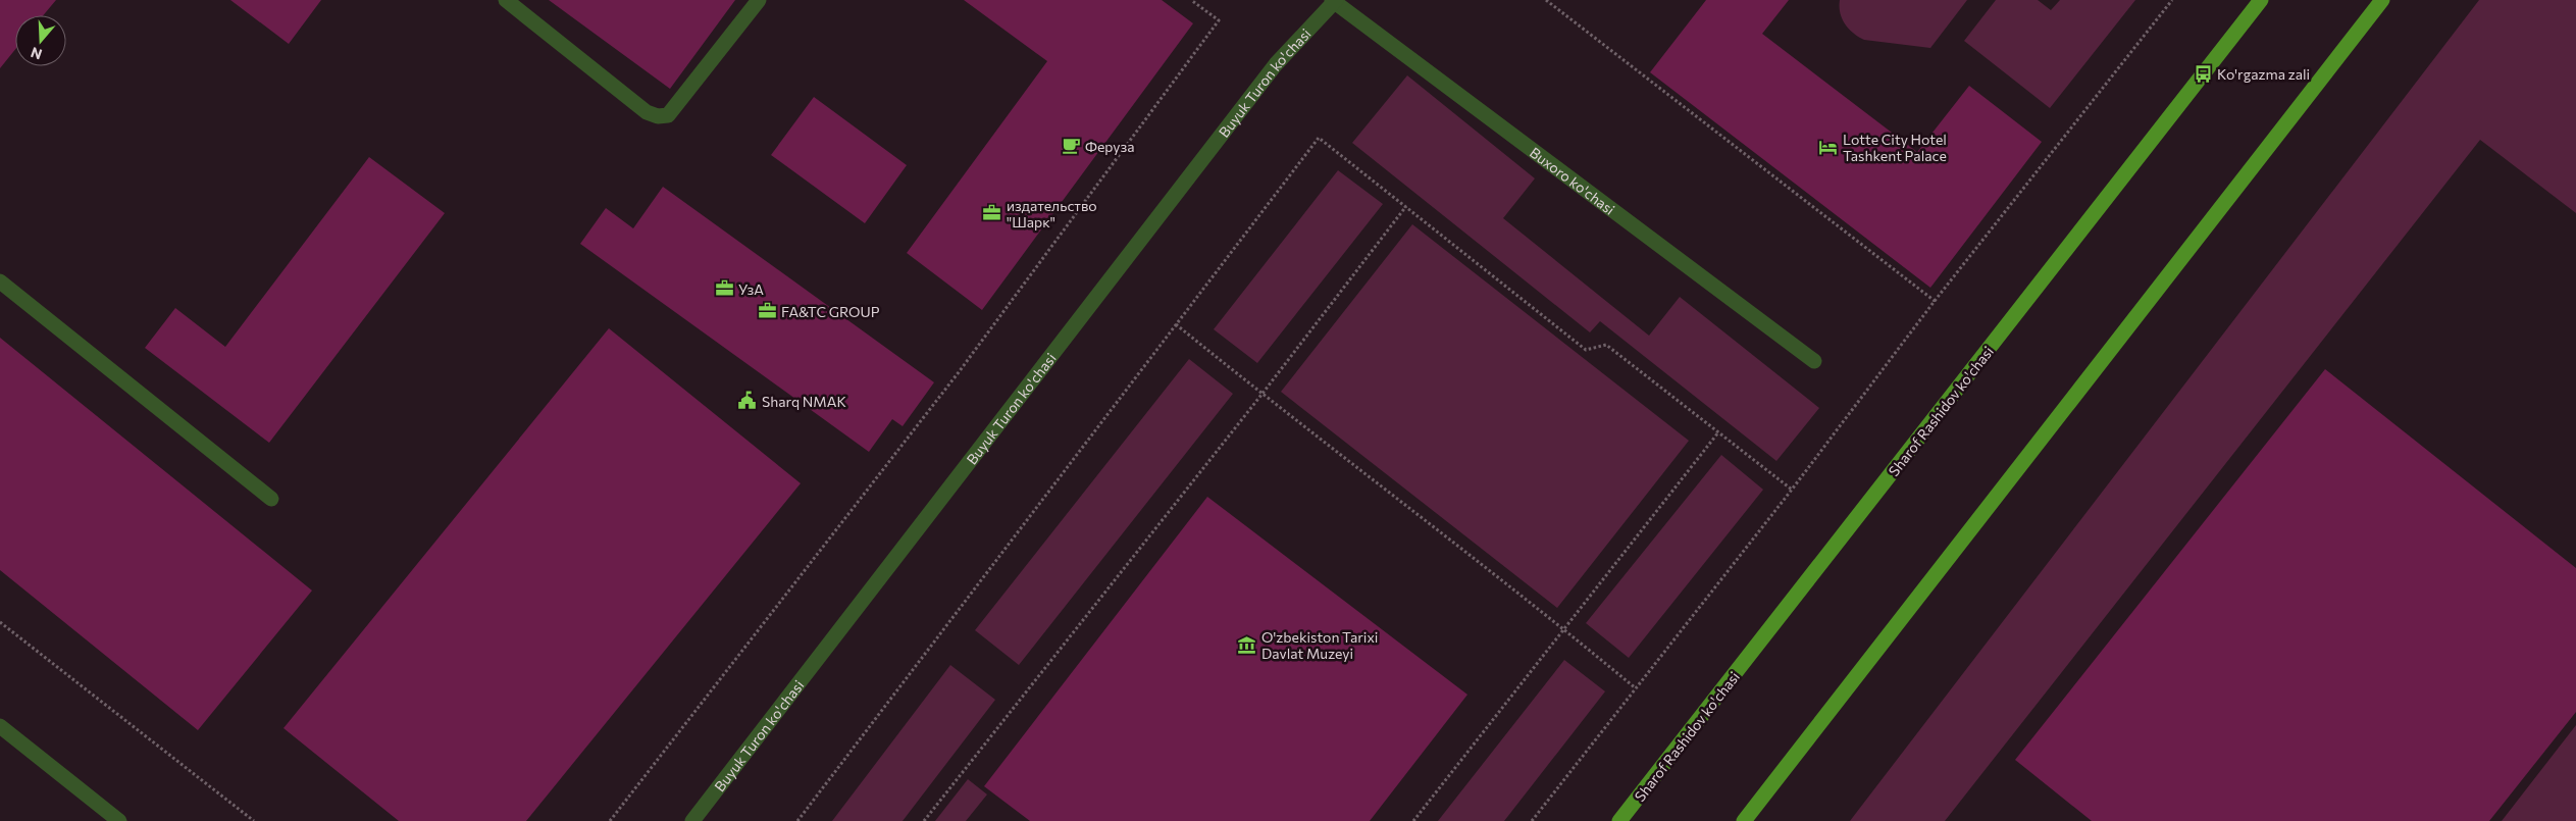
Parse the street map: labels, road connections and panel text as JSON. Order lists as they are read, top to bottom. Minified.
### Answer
{"streets":{"main road":["Sharof Rashidov ko'chasi"],"street":["Buyuk Turon ko'chasi","Buxoro ko'chasi"]},"crossings":[["Buyuk Turon ko'chasi","Buxoro ko'chasi"]],"places":{"bus stop":["Ko'rgazma zali"],"cafe":["Феруза"],"hotel":["Lotte City Hotel Tashkent Palace"],"office":["издательство \"Шарк\"","УзА","FA&TC GROUP"],"public building":["Sharq NMAK"],"museum":["O'zbekiston Tarixi Davlat Muzeyi"]},"north":"bottom"}
